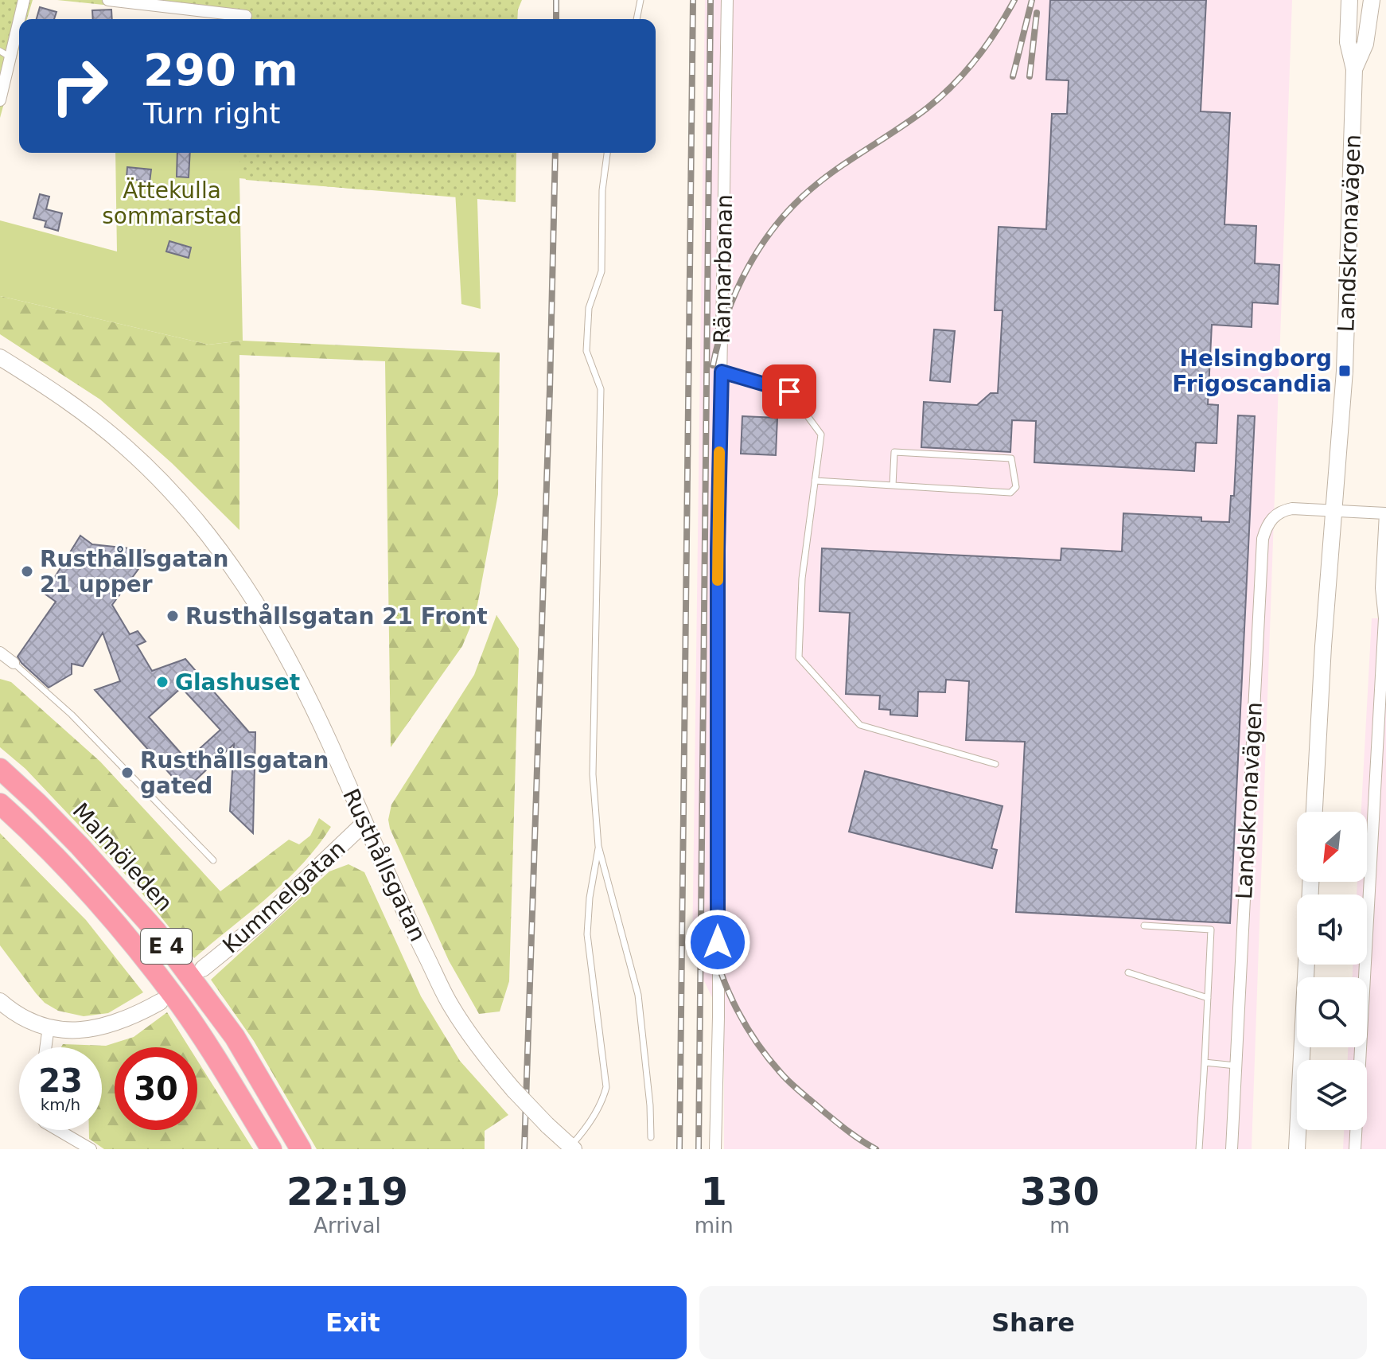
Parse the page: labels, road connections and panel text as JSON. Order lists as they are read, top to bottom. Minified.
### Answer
{"streets":{"highway":["Malmöleden","E 4"],"main road":["Landskronavägen","Rusthållsgatan","Kummelgatan"],"street":["Rännarbanan"]},"crossings":[["Rusthållsgatan","Kummelgatan"]],"parks":["Ättekulla sommarstad"],"places":{"transit":["Helsingborg Frigoscandia"],"other":["Rusthållsgatan 21 upper","Rusthållsgatan 21 Front","Glashuset","Rusthållsgatan gated"]},"north":"bottom left","page":{"turn":["290 m","Turn right"],"speed":"23 km/h","limit":"30","eta":["22:19","Arrival","1","min","330","m"],"buttons":["Exit","Share"]}}
